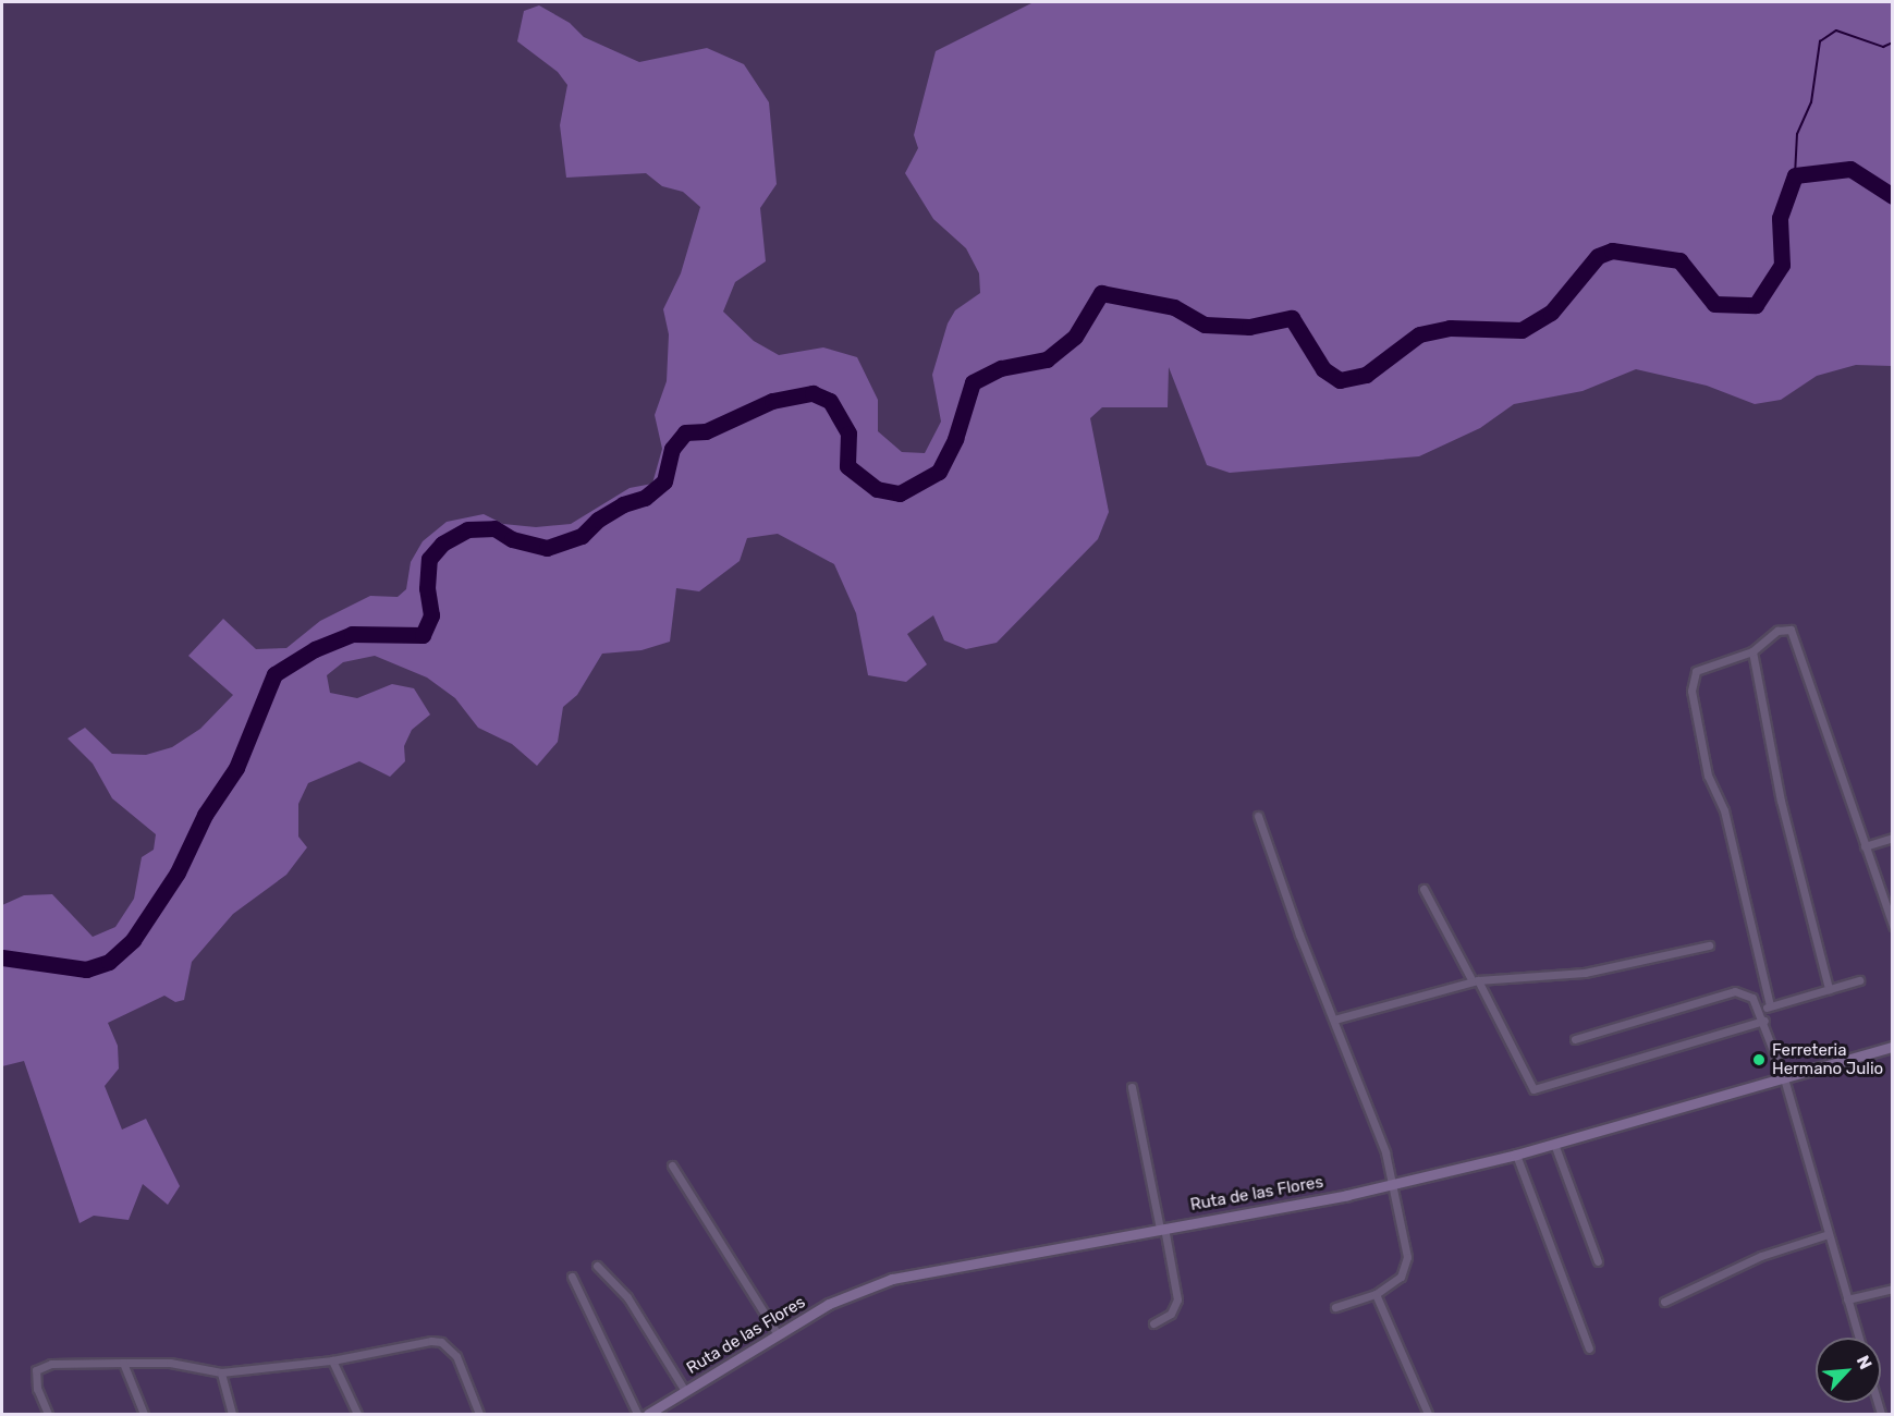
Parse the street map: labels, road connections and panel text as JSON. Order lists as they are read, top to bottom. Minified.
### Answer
{"streets":{"main road":["Ruta de las Flores"]},"places":["Ferreteria Hermano Julio"],"north":"top right"}
